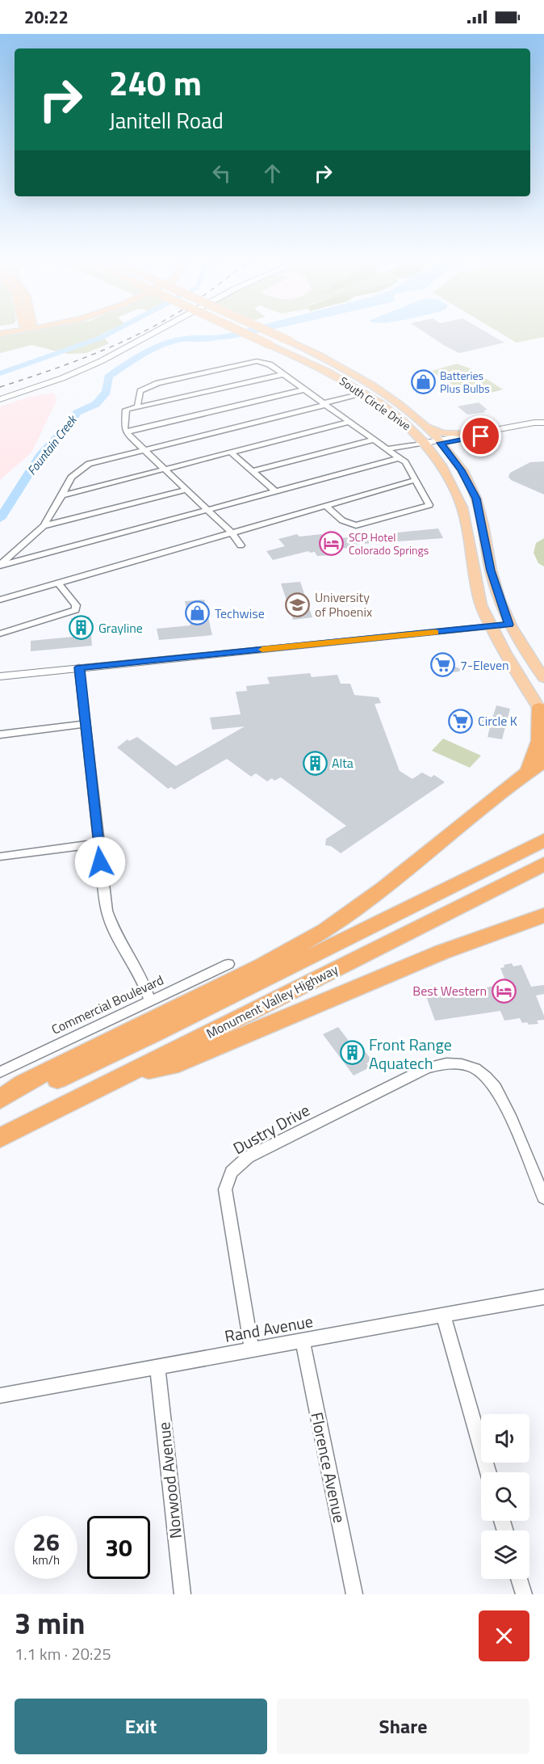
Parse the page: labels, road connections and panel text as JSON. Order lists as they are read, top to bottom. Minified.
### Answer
{"streets":{"highway":["Monument Valley Highway"],"main road":["South Circle Drive"],"street":["Commercial Boulevard","Dustry Drive","Rand Avenue","Florence Avenue","Norwood Avenue"]},"crossings":[["Dustry Drive","Rand Avenue"],["Rand Avenue","Florence Avenue"],["Rand Avenue","Norwood Avenue"]],"water":["Fountain Creek"],"places":{"shop":["Batteries Plus Bulbs","Techwise"],"hotel":["SCP Hotel Colorado Springs","Best Western"],"school or university":["University of Phoenix"],"building":["Grayline","Alta","Front Range Aquatech"],"supermarket":["7-Eleven","Circle K"]},"page":{"status":"20:22","turn":["240 m","Janitell Road"],"speed":"26 km/h","limit":"30","heading":["3 min","1.1 km · 20:25"],"buttons":["Exit","Share"]}}
